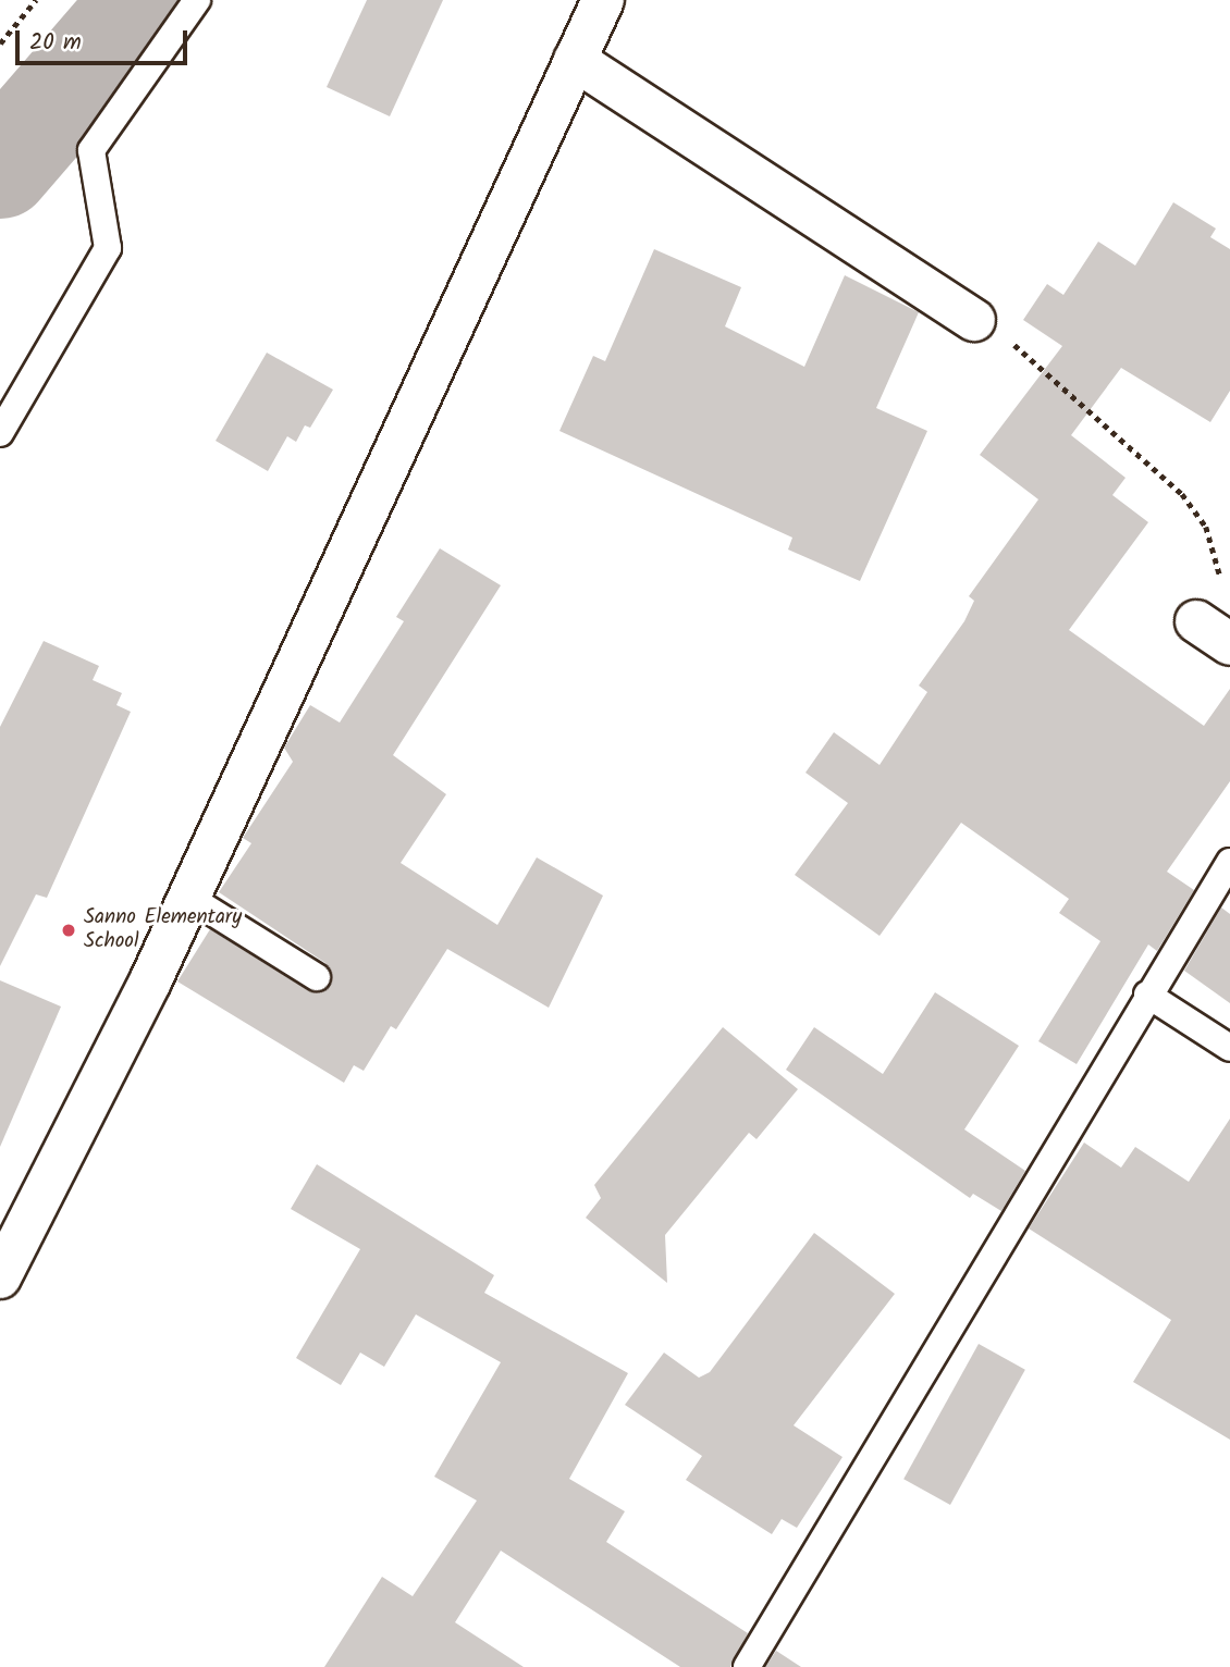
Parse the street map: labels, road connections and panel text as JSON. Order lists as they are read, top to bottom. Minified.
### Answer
{"places":["Sanno Elementary School"],"scale_bar":"20 m"}
